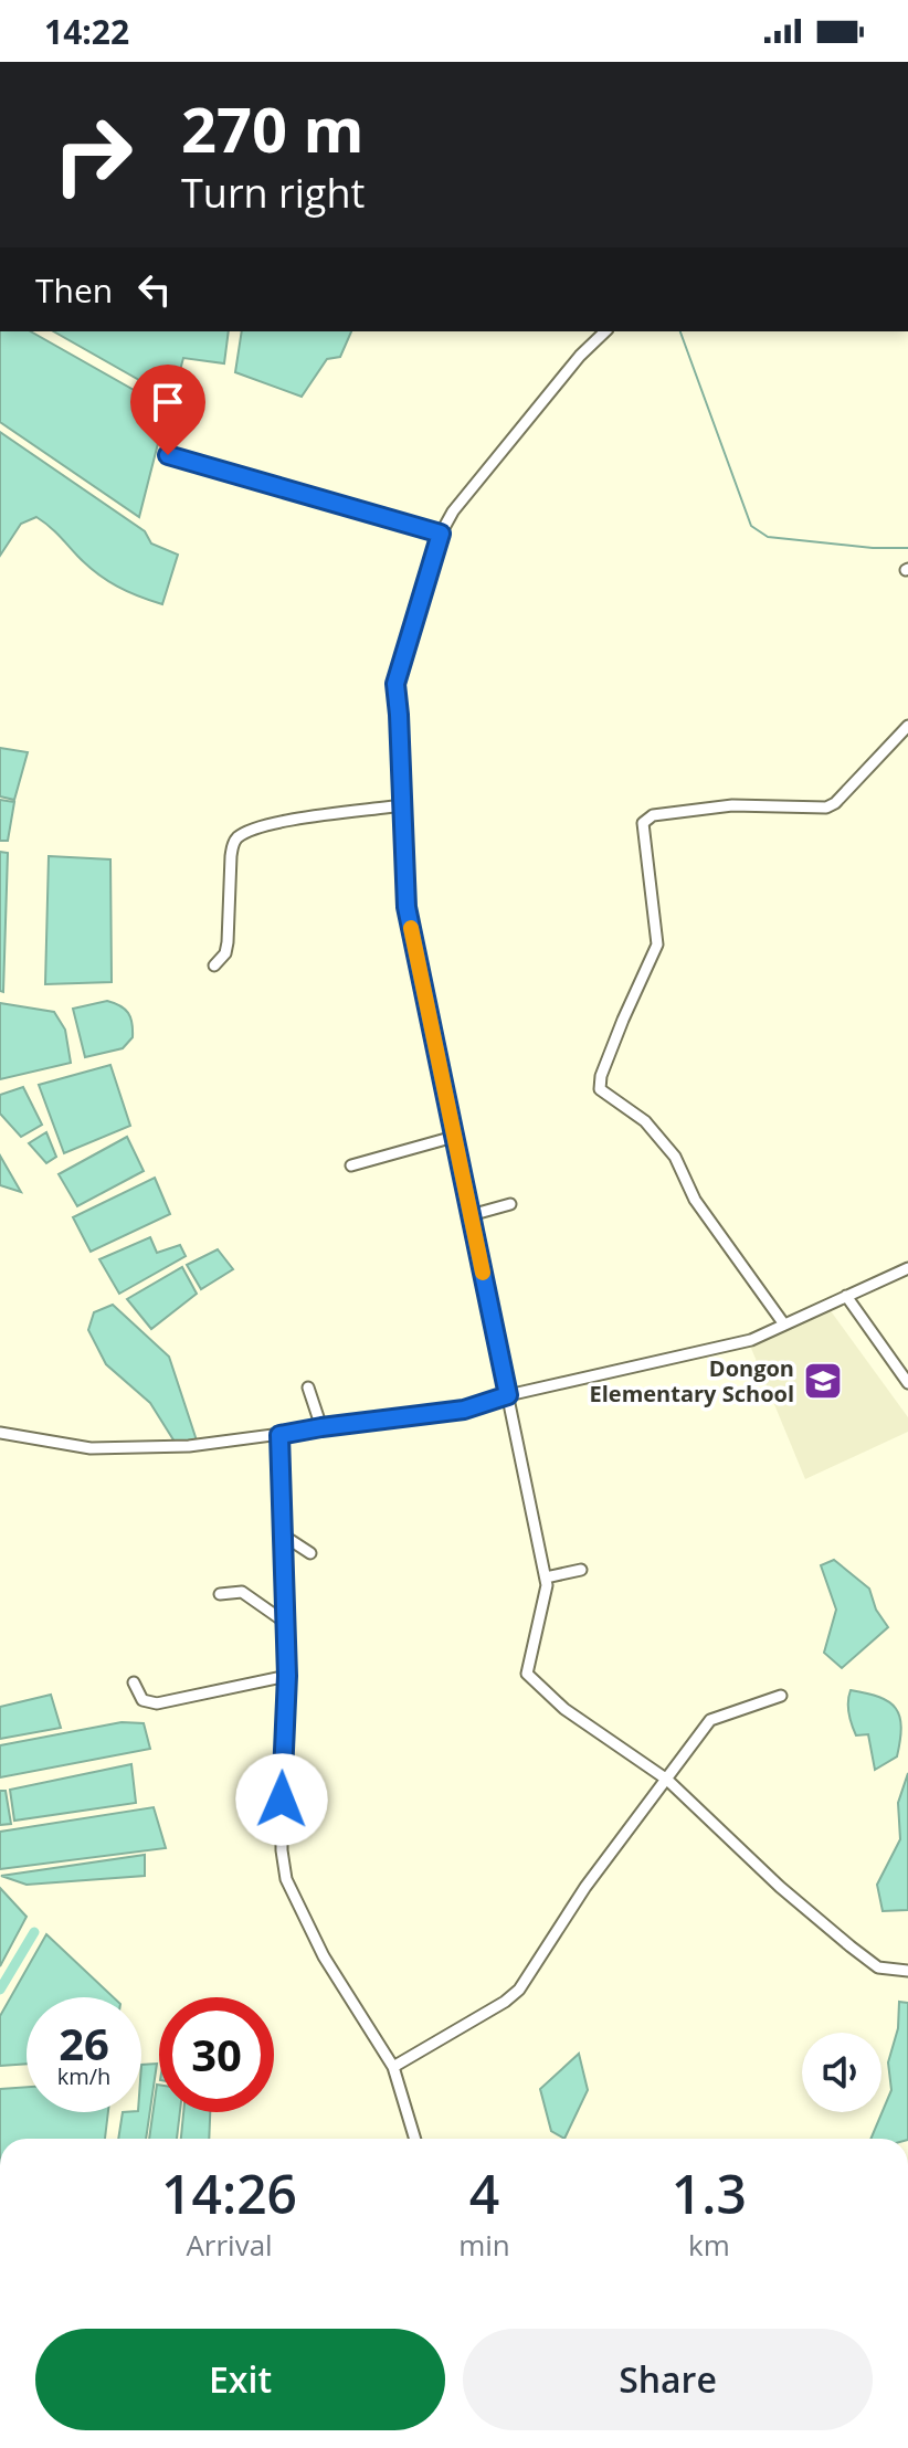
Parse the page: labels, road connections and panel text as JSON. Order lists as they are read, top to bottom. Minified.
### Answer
{"places":{"school or university":["Dongon Elementary School"]},"page":{"status":"14:22","turn":["270 m","Turn right"],"then":"Then","speed":"26 km/h","limit":"30","eta":["14:26","Arrival","4","min","1.3","km"],"buttons":["Exit","Share"]}}
